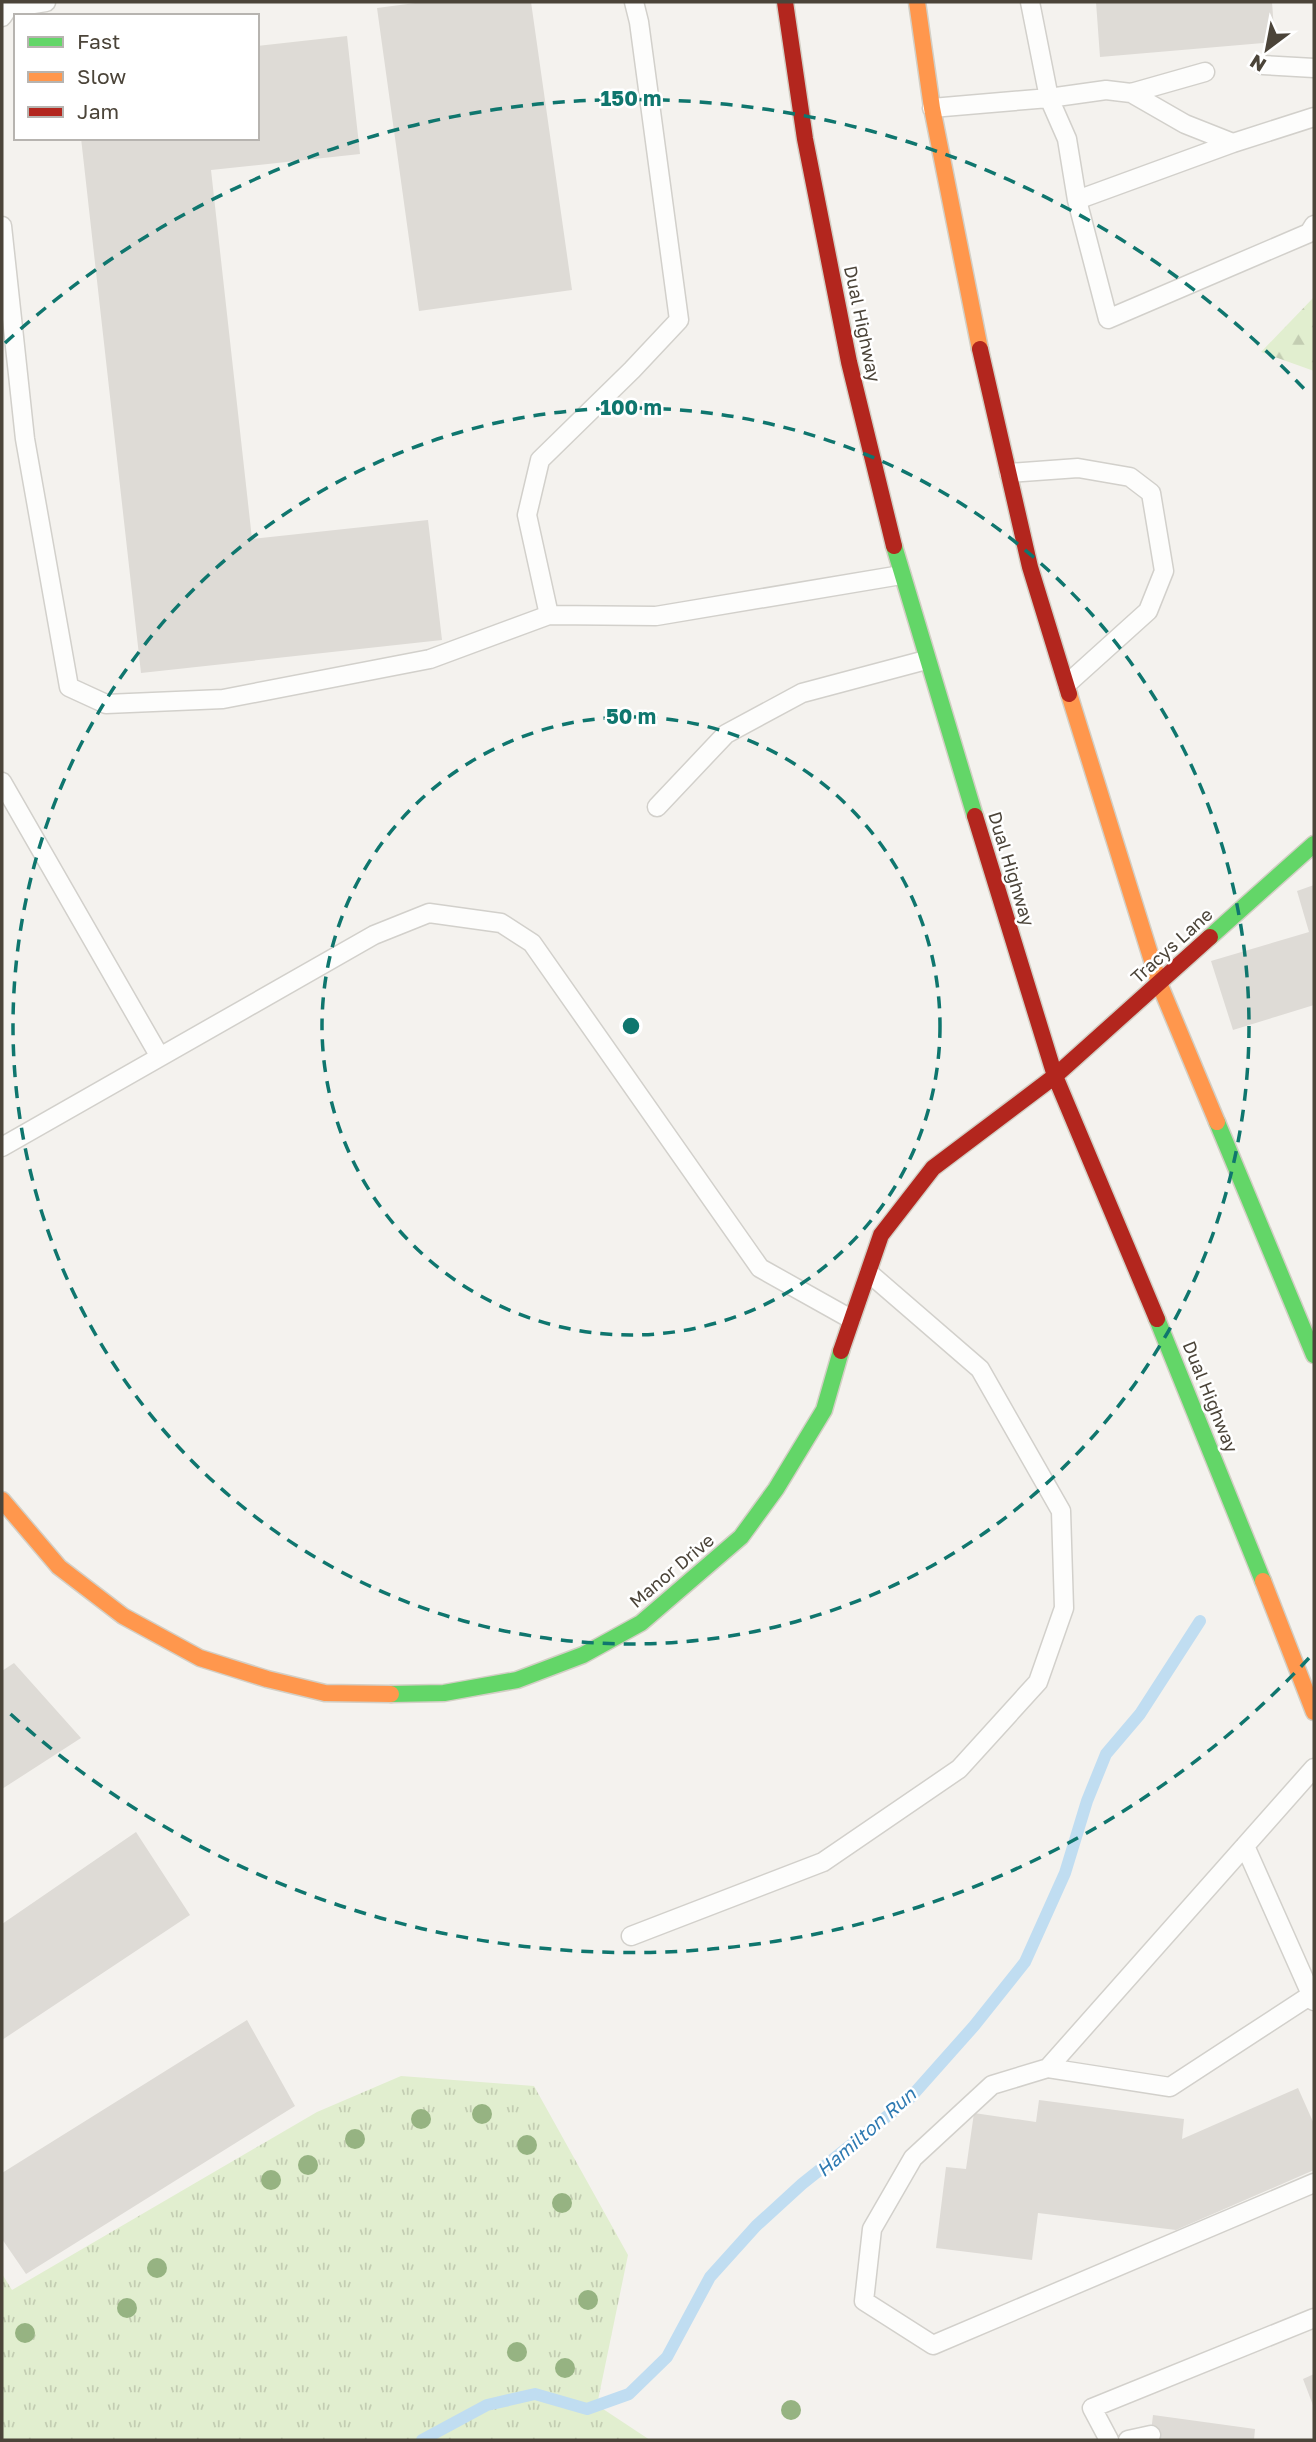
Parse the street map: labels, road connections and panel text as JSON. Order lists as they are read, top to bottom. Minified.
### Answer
{"streets":{"main road":["Dual Highway","Tracys Lane","Manor Drive"]},"crossings":[["Dual Highway","Tracys Lane"],["Dual Highway","Manor Drive"],["Tracys Lane","Manor Drive"]],"water":["Hamilton Run"],"legend":["Fast","Slow","Jam"],"north":"bottom left","rings":["150 m","100 m","50 m"]}
